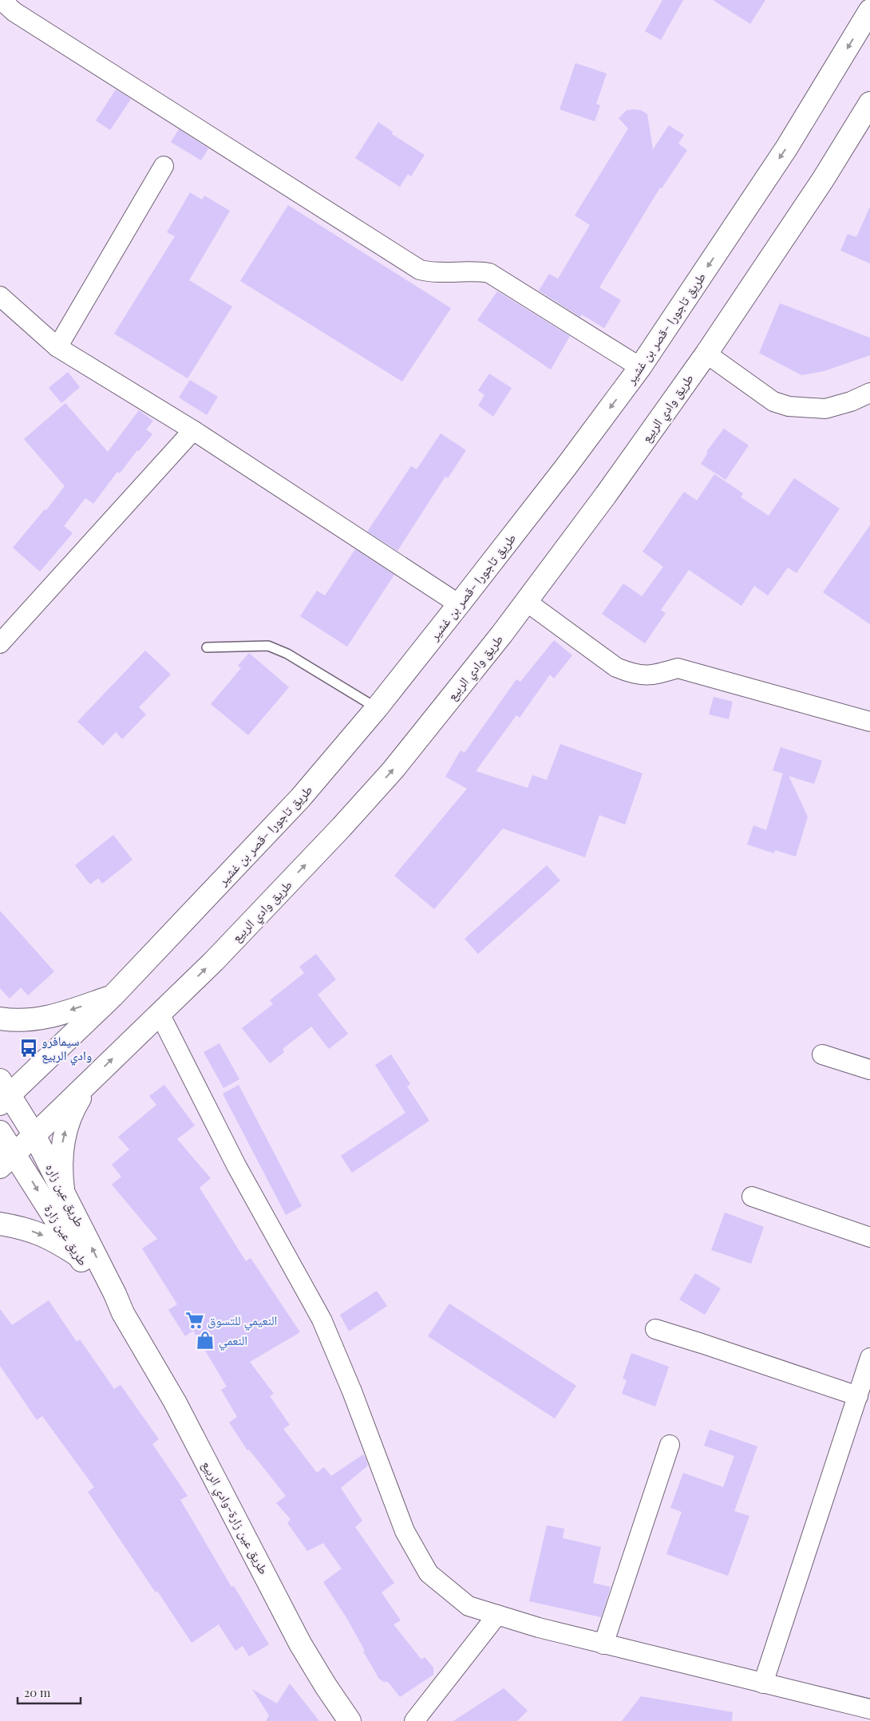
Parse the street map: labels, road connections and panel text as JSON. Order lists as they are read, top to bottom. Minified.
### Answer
{"streets":{"main road":["طريق تاجورا -قصر بن غشير","طريق وادي الربيع","طريق عين زاره","طريق عين زارة","طريق عين زارة-وادي الربيع"]},"crossings":[["طريق تاجورا -قصر بن غشير","طريق عين زاره"],["طريق وادي الربيع","طريق عين زاره"],["طريق وادي الربيع","طريق عين زارة"],["طريق عين زاره","طريق عين زارة"],["طريق عين زاره","طريق عين زارة-وادي الربيع"],["طريق عين زارة","طريق عين زارة-وادي الربيع"]],"one_way":["طريق تاجورا -قصر بن غشير","طريق وادي الربيع","طريق عين زاره","طريق عين زارة"],"places":{"bus stop":["سيمافرو وادي الربيع"],"supermarket":["النعيمي للتسوق"],"shop":["النعمي"]},"scale_bar":"20 m"}
